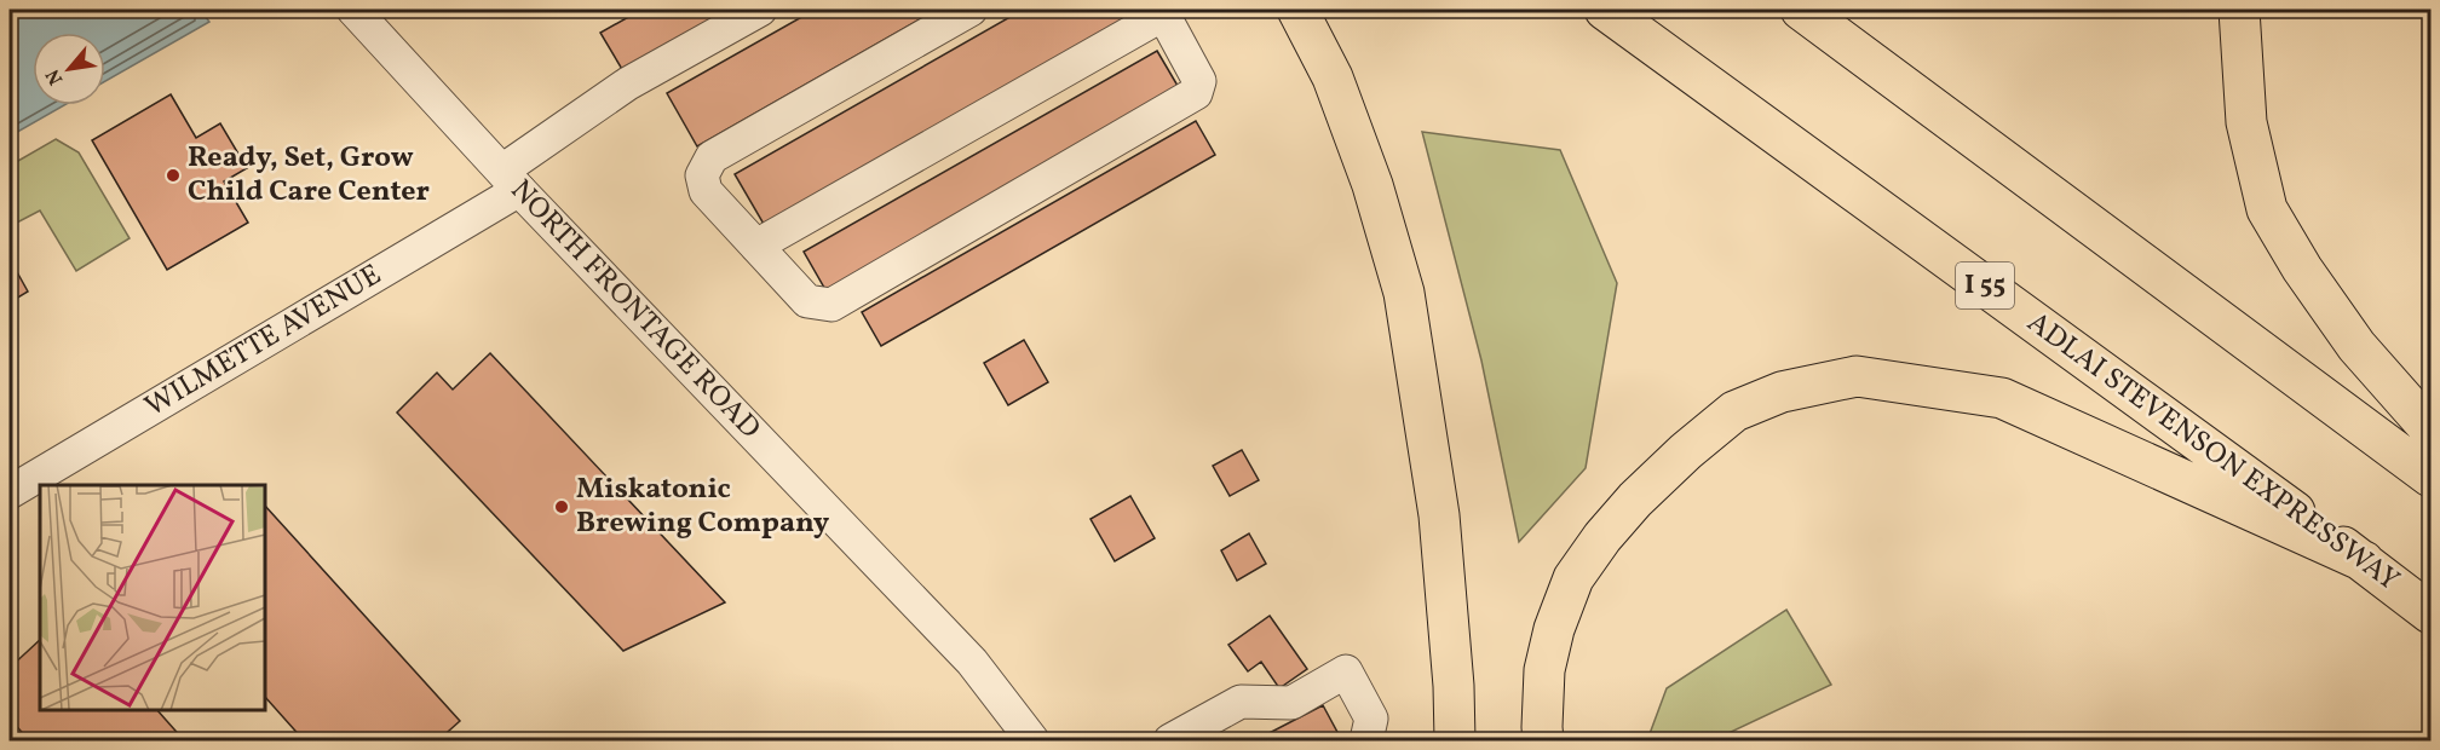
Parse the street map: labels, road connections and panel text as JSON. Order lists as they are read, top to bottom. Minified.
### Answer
{"streets":{"highway":["I 55","ADLAI STEVENSON EXPRESSWAY"],"street":["NORTH FRONTAGE ROAD","WILMETTE AVENUE"]},"crossings":[["NORTH FRONTAGE ROAD","WILMETTE AVENUE"]],"places":["Ready, Set, Grow Child Care Center","Miskatonic Brewing Company"],"north":"bottom left"}
